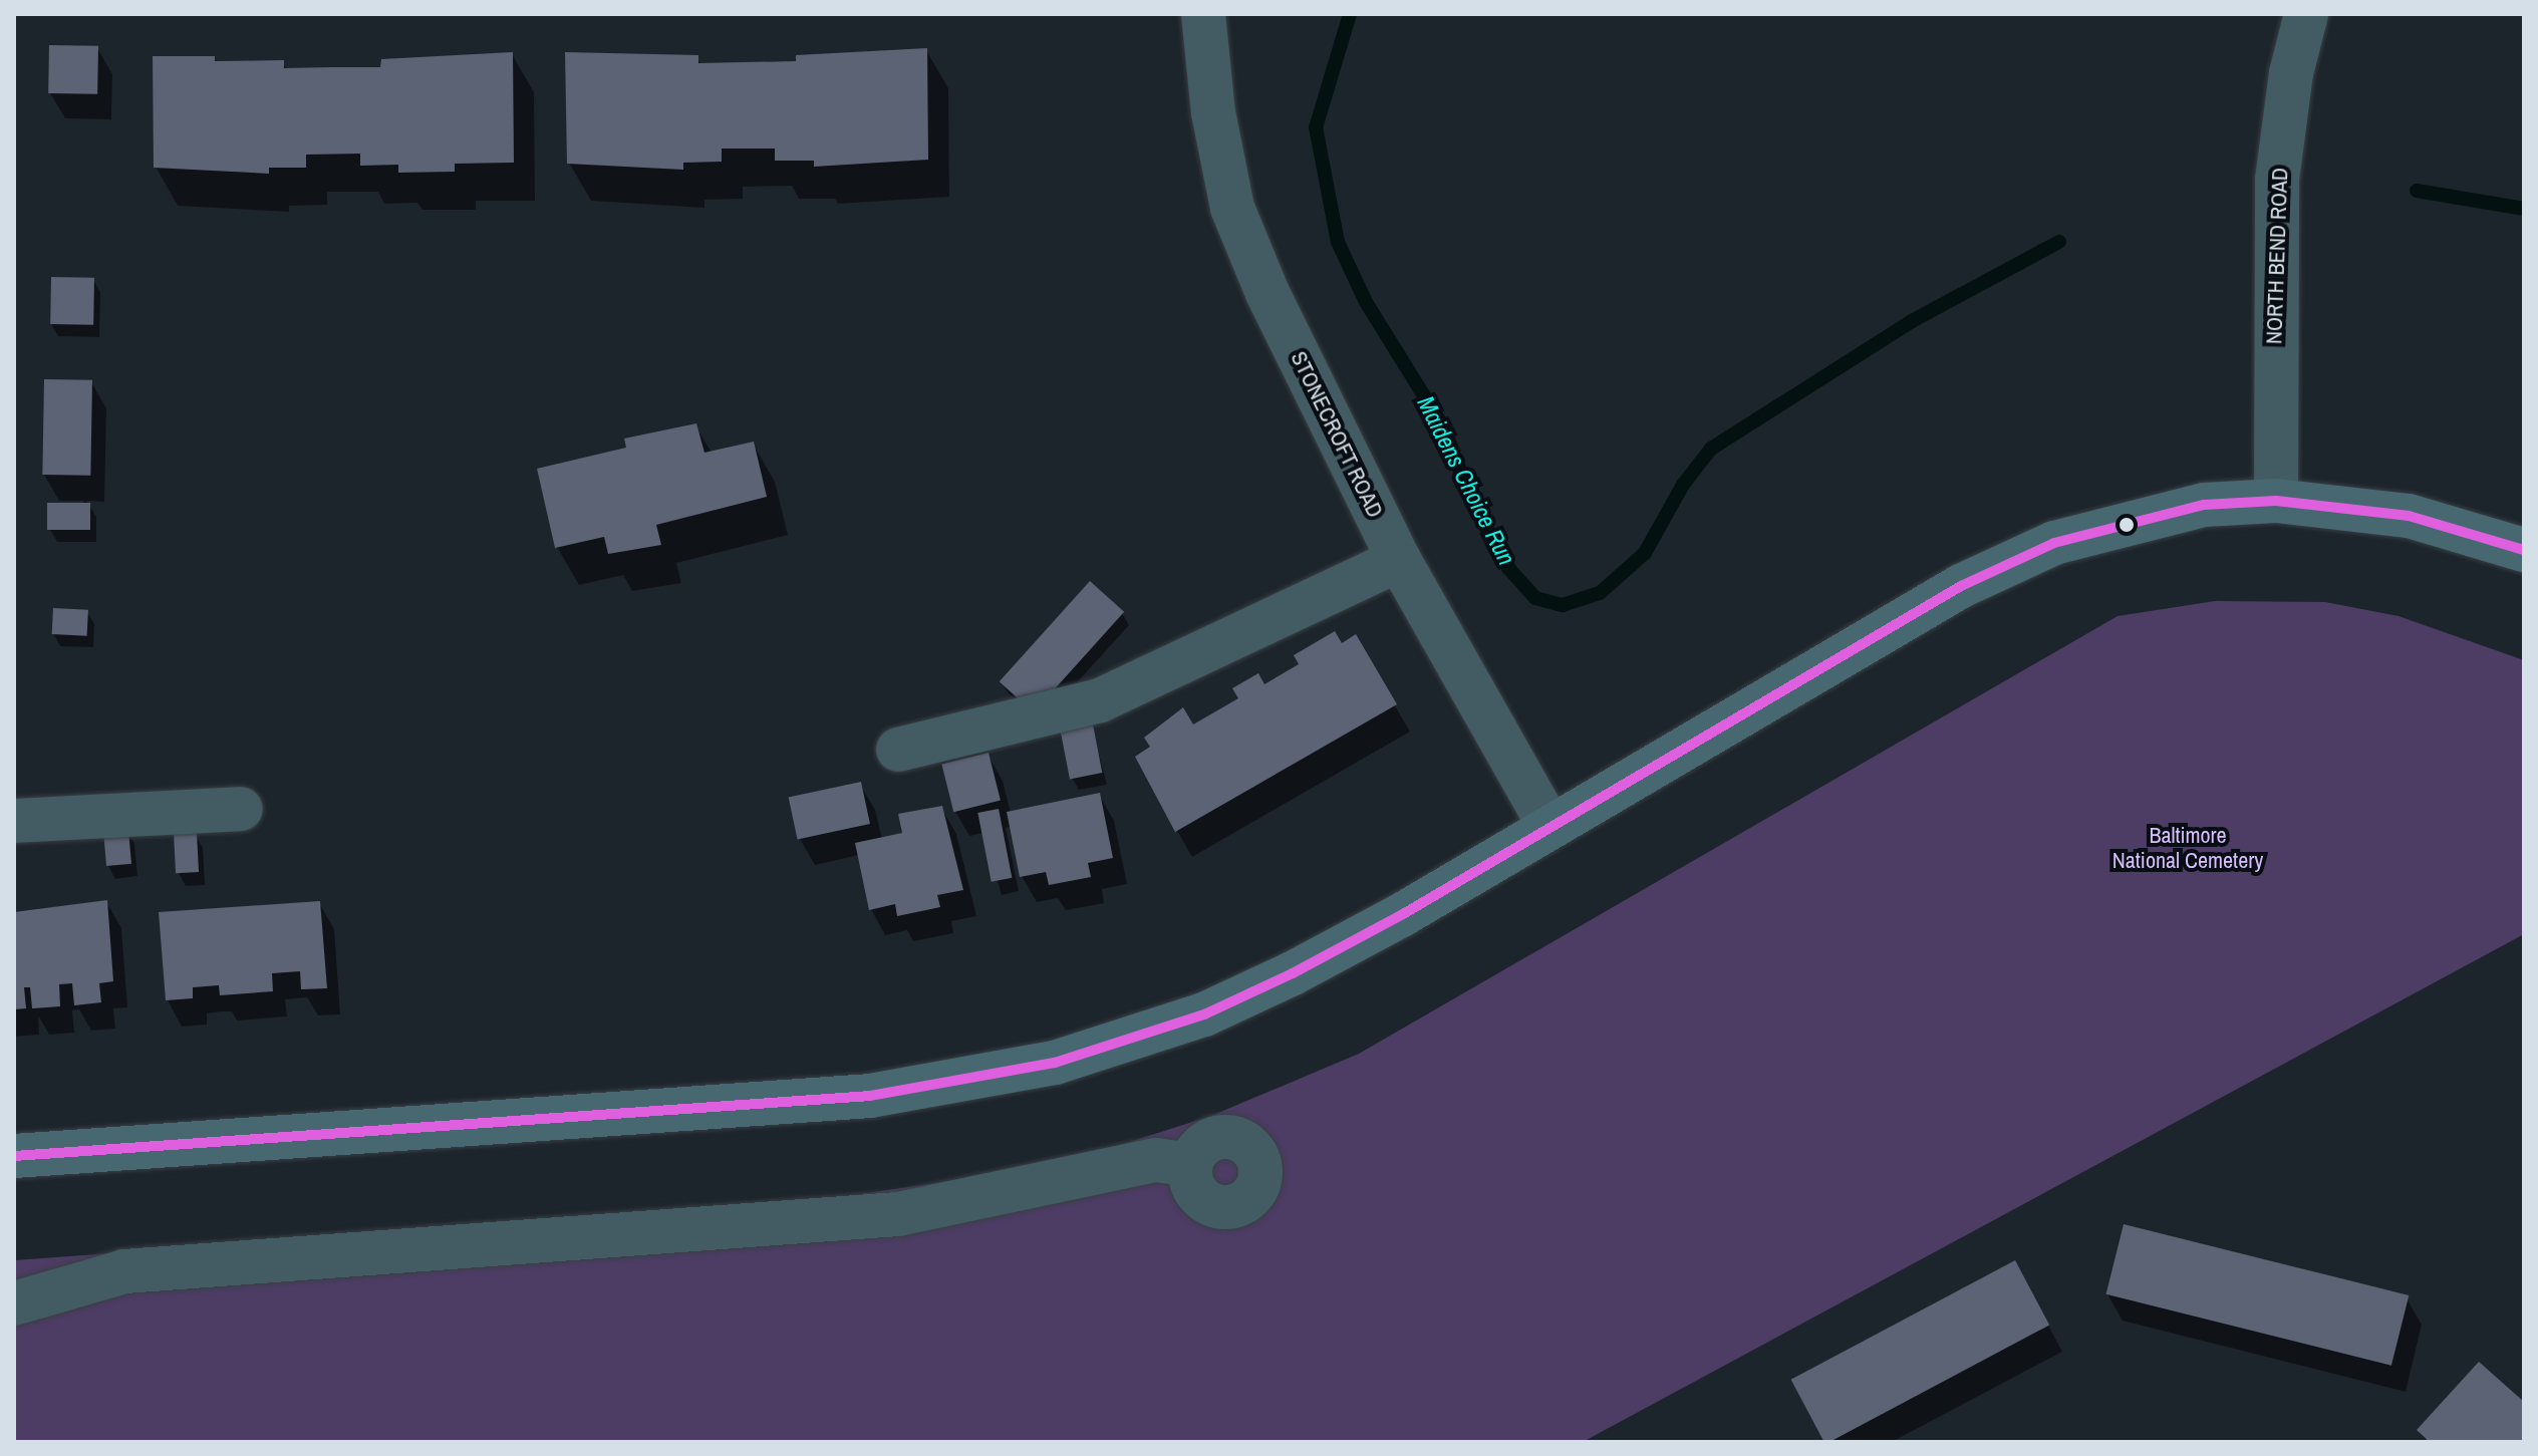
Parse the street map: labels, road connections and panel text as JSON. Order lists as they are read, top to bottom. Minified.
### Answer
{"streets":{"street":["NORTH BEND ROAD","STONECROFT ROAD"]},"water":["Maidens Choice Run"],"parks":["Baltimore National Cemetery"]}
